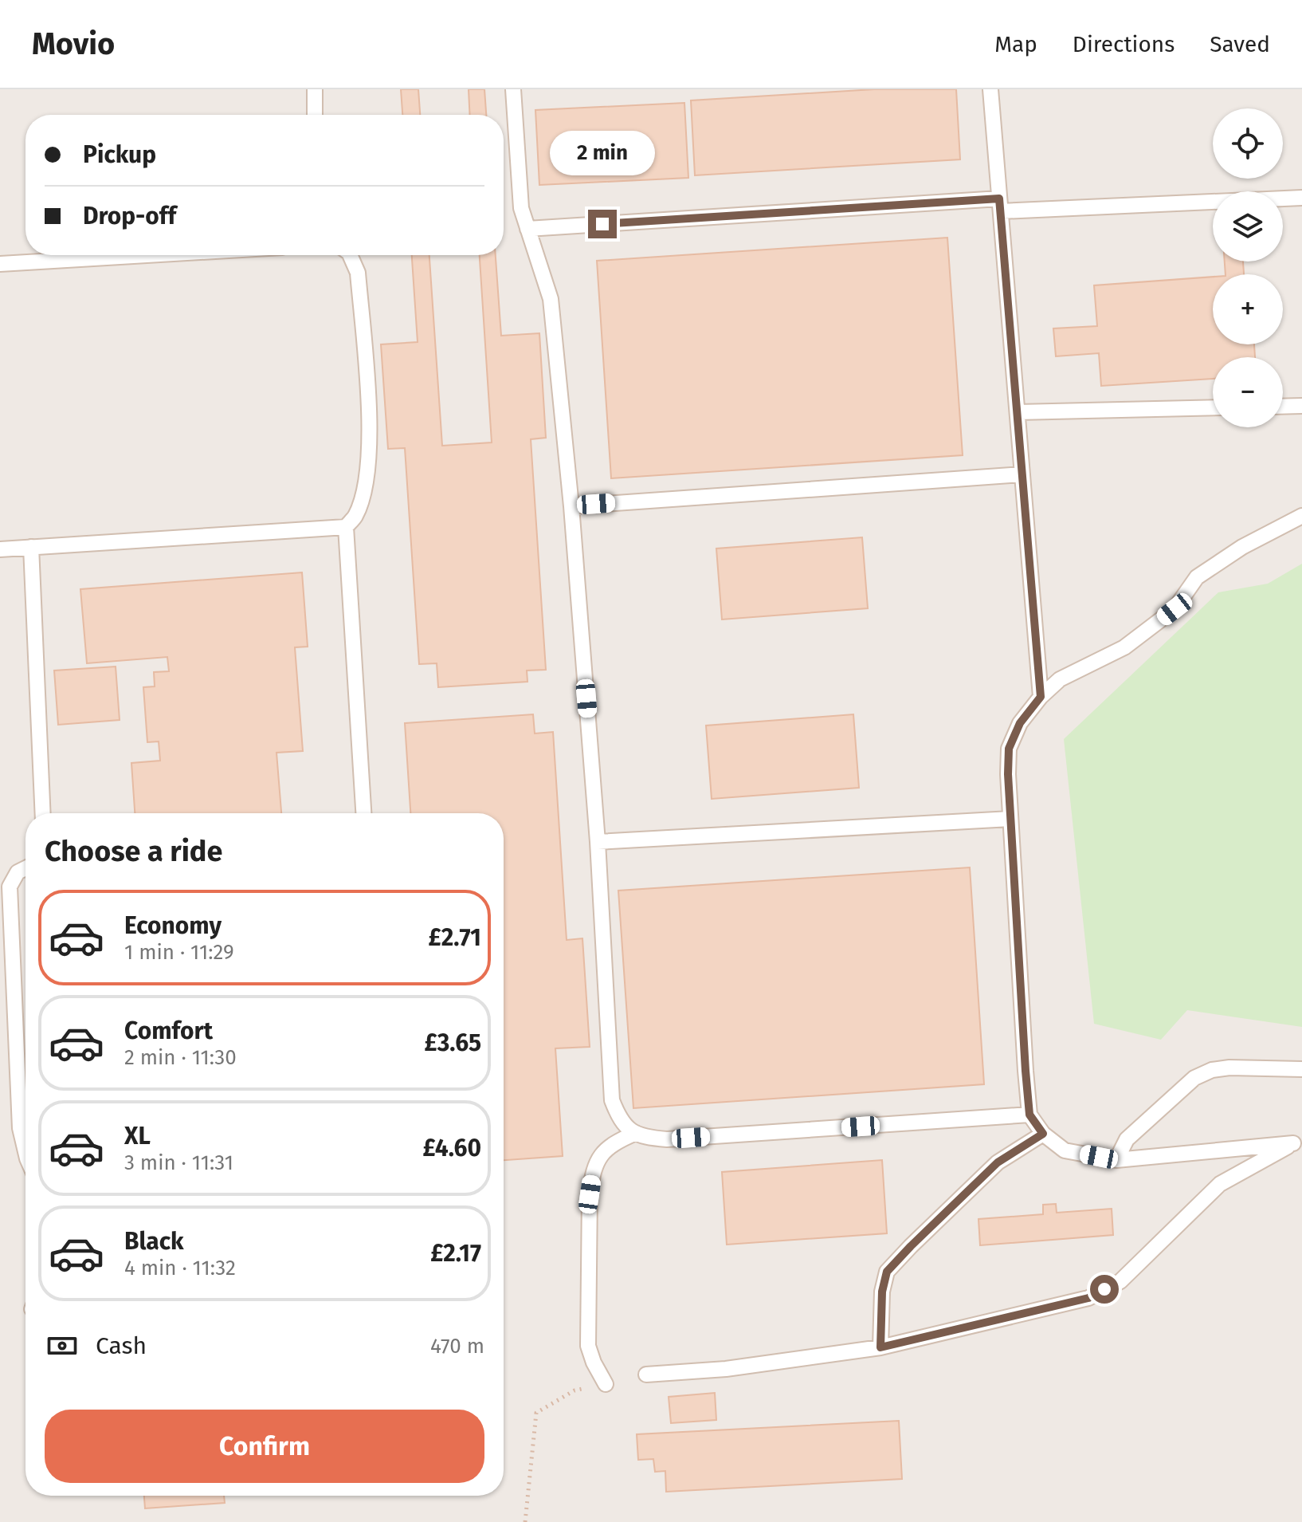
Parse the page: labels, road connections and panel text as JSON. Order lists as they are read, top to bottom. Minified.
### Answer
{"page":{"header":"Movio","nav":["Map","Directions","Saved"],"map_buttons":["+","−"],"banner":["Pickup","Drop-off"],"bubble":"2 min","heading":"Choose a ride","list":[{"name":"Economy","note":"1 min · 11:29","value":"£2.71"},{"name":"Comfort","note":"2 min · 11:30","value":"£3.65"},{"name":"XL","note":"3 min · 11:31","value":"£4.60"},{"name":"Black","note":"4 min · 11:32","value":"£2.17"}],"pay":["Cash","470 m"],"buttons":"Confirm"}}
